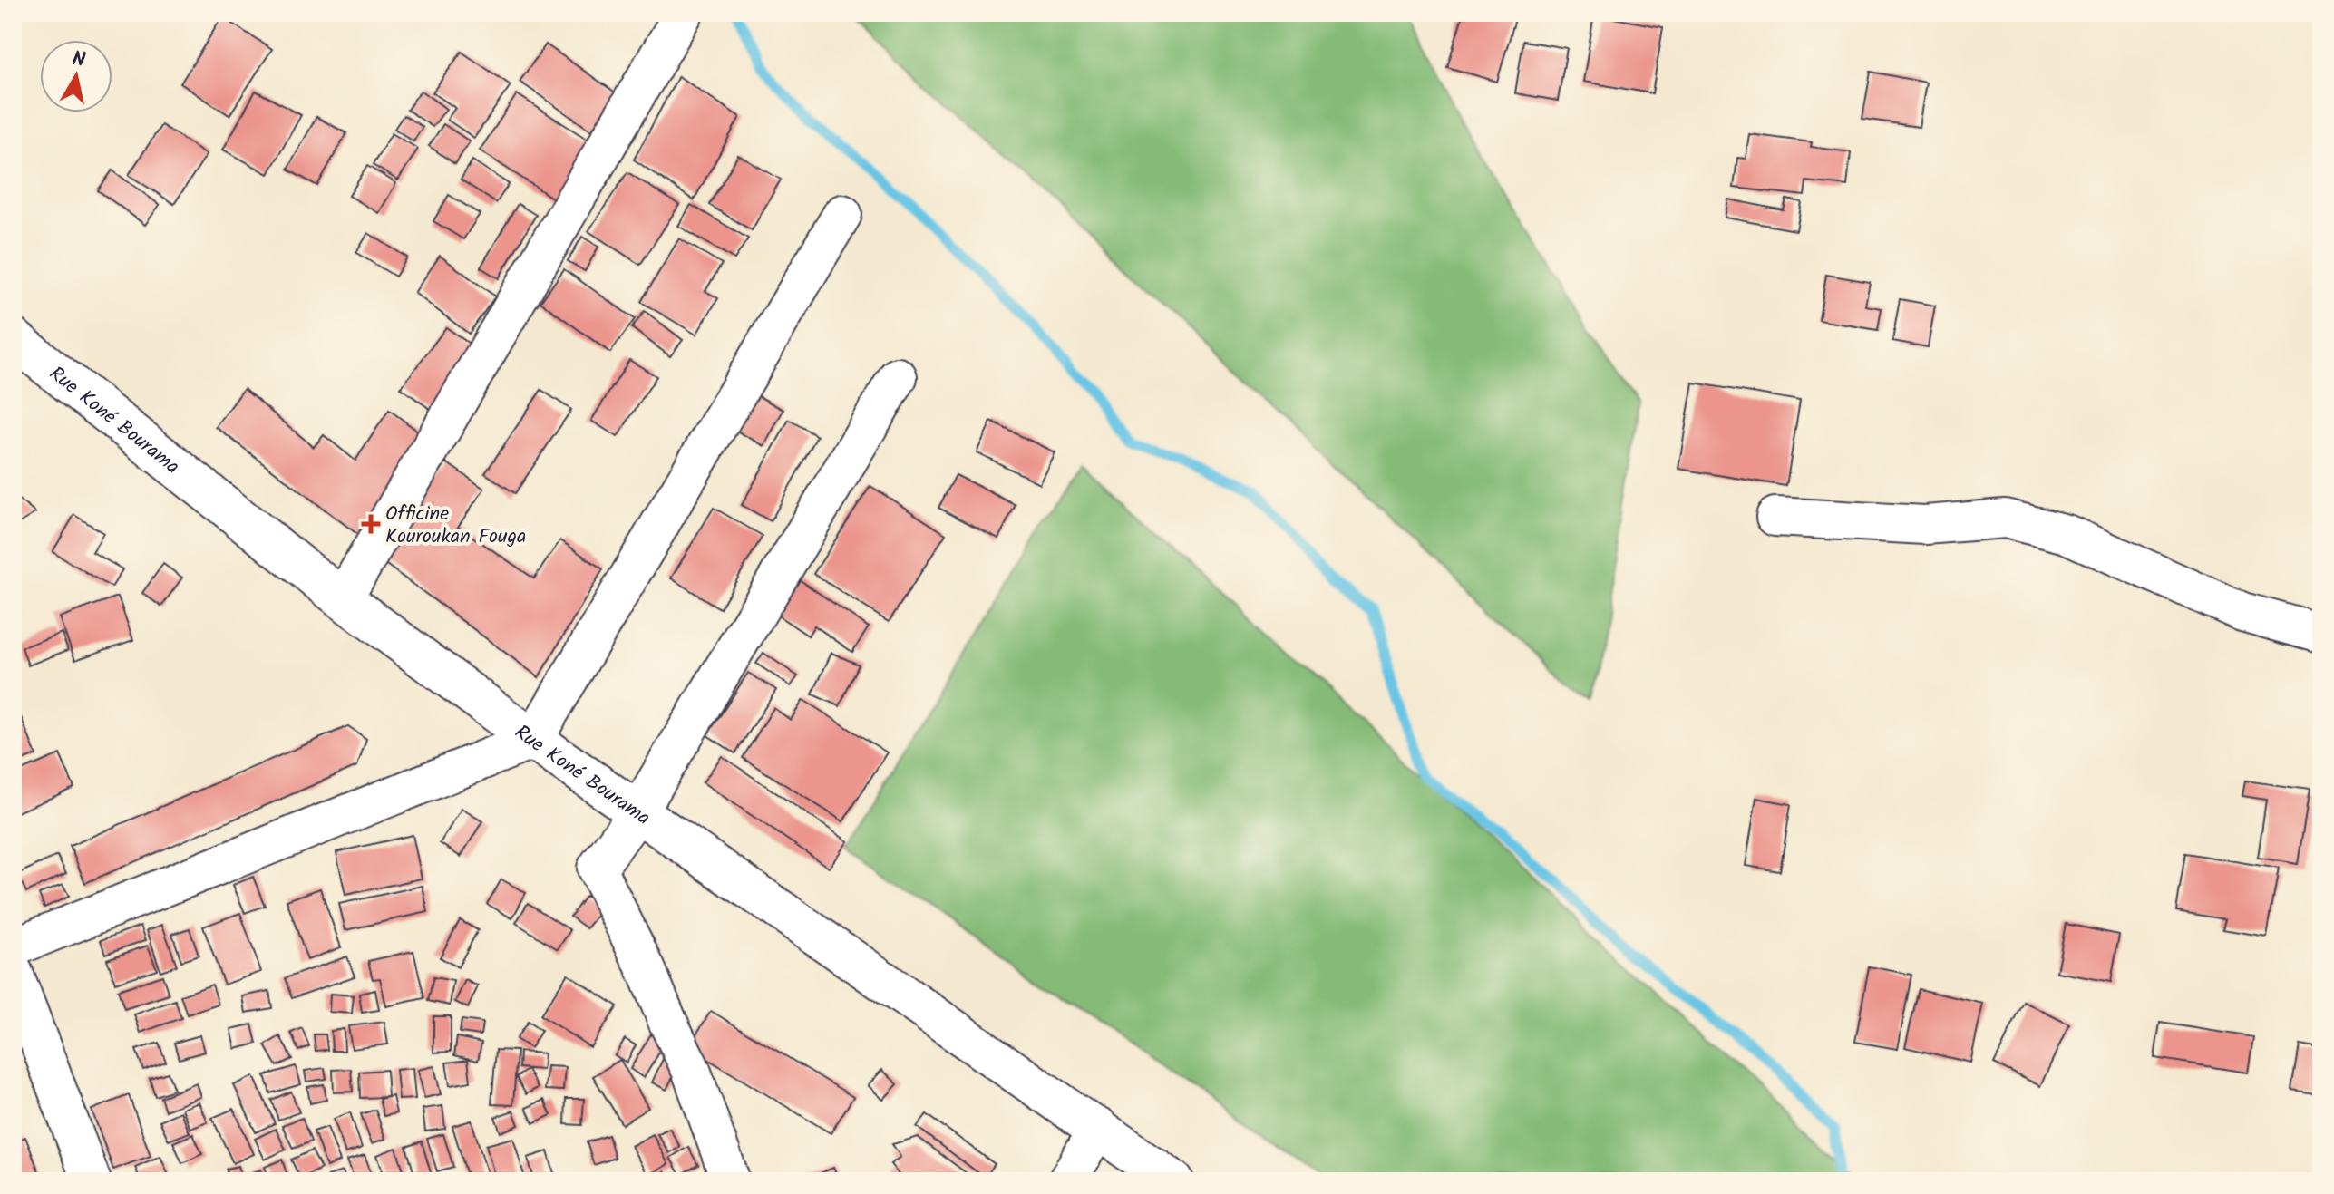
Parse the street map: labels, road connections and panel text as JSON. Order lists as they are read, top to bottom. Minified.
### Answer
{"streets":{"highway":["Rue Koné Bourama"]},"places":{"health":["Officine Kouroukan Fouga"]},"north":"top"}
